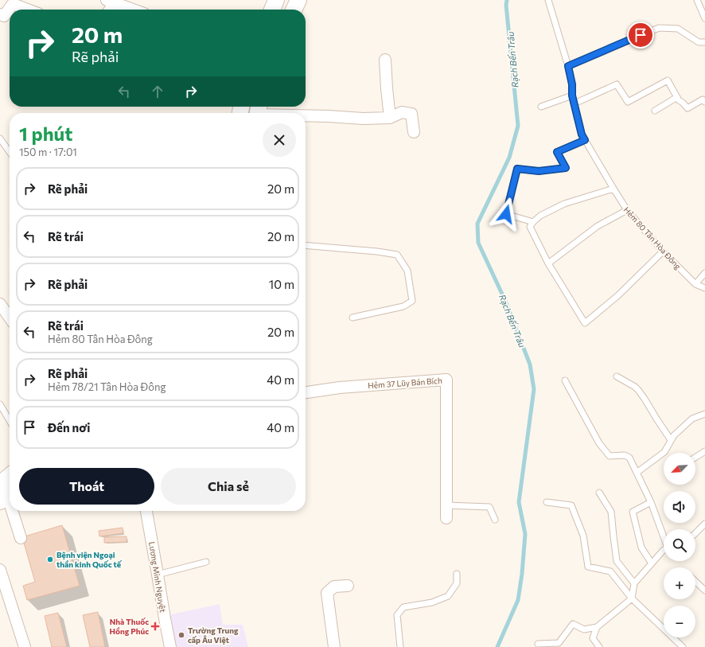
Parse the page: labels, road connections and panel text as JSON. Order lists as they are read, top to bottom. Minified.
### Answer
{"streets":{"street":["Hẻm 37 Lũy Bán Bích","Lương Minh Nguyệt"],"lane":["Hẻm 80 Tân Hòa Đông"]},"water":["Rạch Bến Trâu"],"places":{"other":["Bệnh viện Ngoại thần kinh Quốc tế","Trường Trung cấp Âu Việt"],"health":["Nhà Thuốc Hồng Phúc"]},"north":"bottom left","page":{"turn":["20 m","Rẽ phải"],"heading":["1 phút","150 m · 17:01"],"list":[{"name":"Rẽ phải","value":"20 m"},{"name":"Rẽ trái","value":"20 m"},{"name":"Rẽ phải","value":"10 m"},{"name":"Rẽ trái","note":"Hẻm 80 Tân Hòa Đông","value":"20 m"},{"name":"Rẽ phải","note":"Hẻm 78/21 Tân Hòa Đông","value":"40 m"},{"name":"Đến nơi","value":"40 m"}],"map_buttons":["+","−"],"buttons":["Thoát","Chia sẻ"]}}
